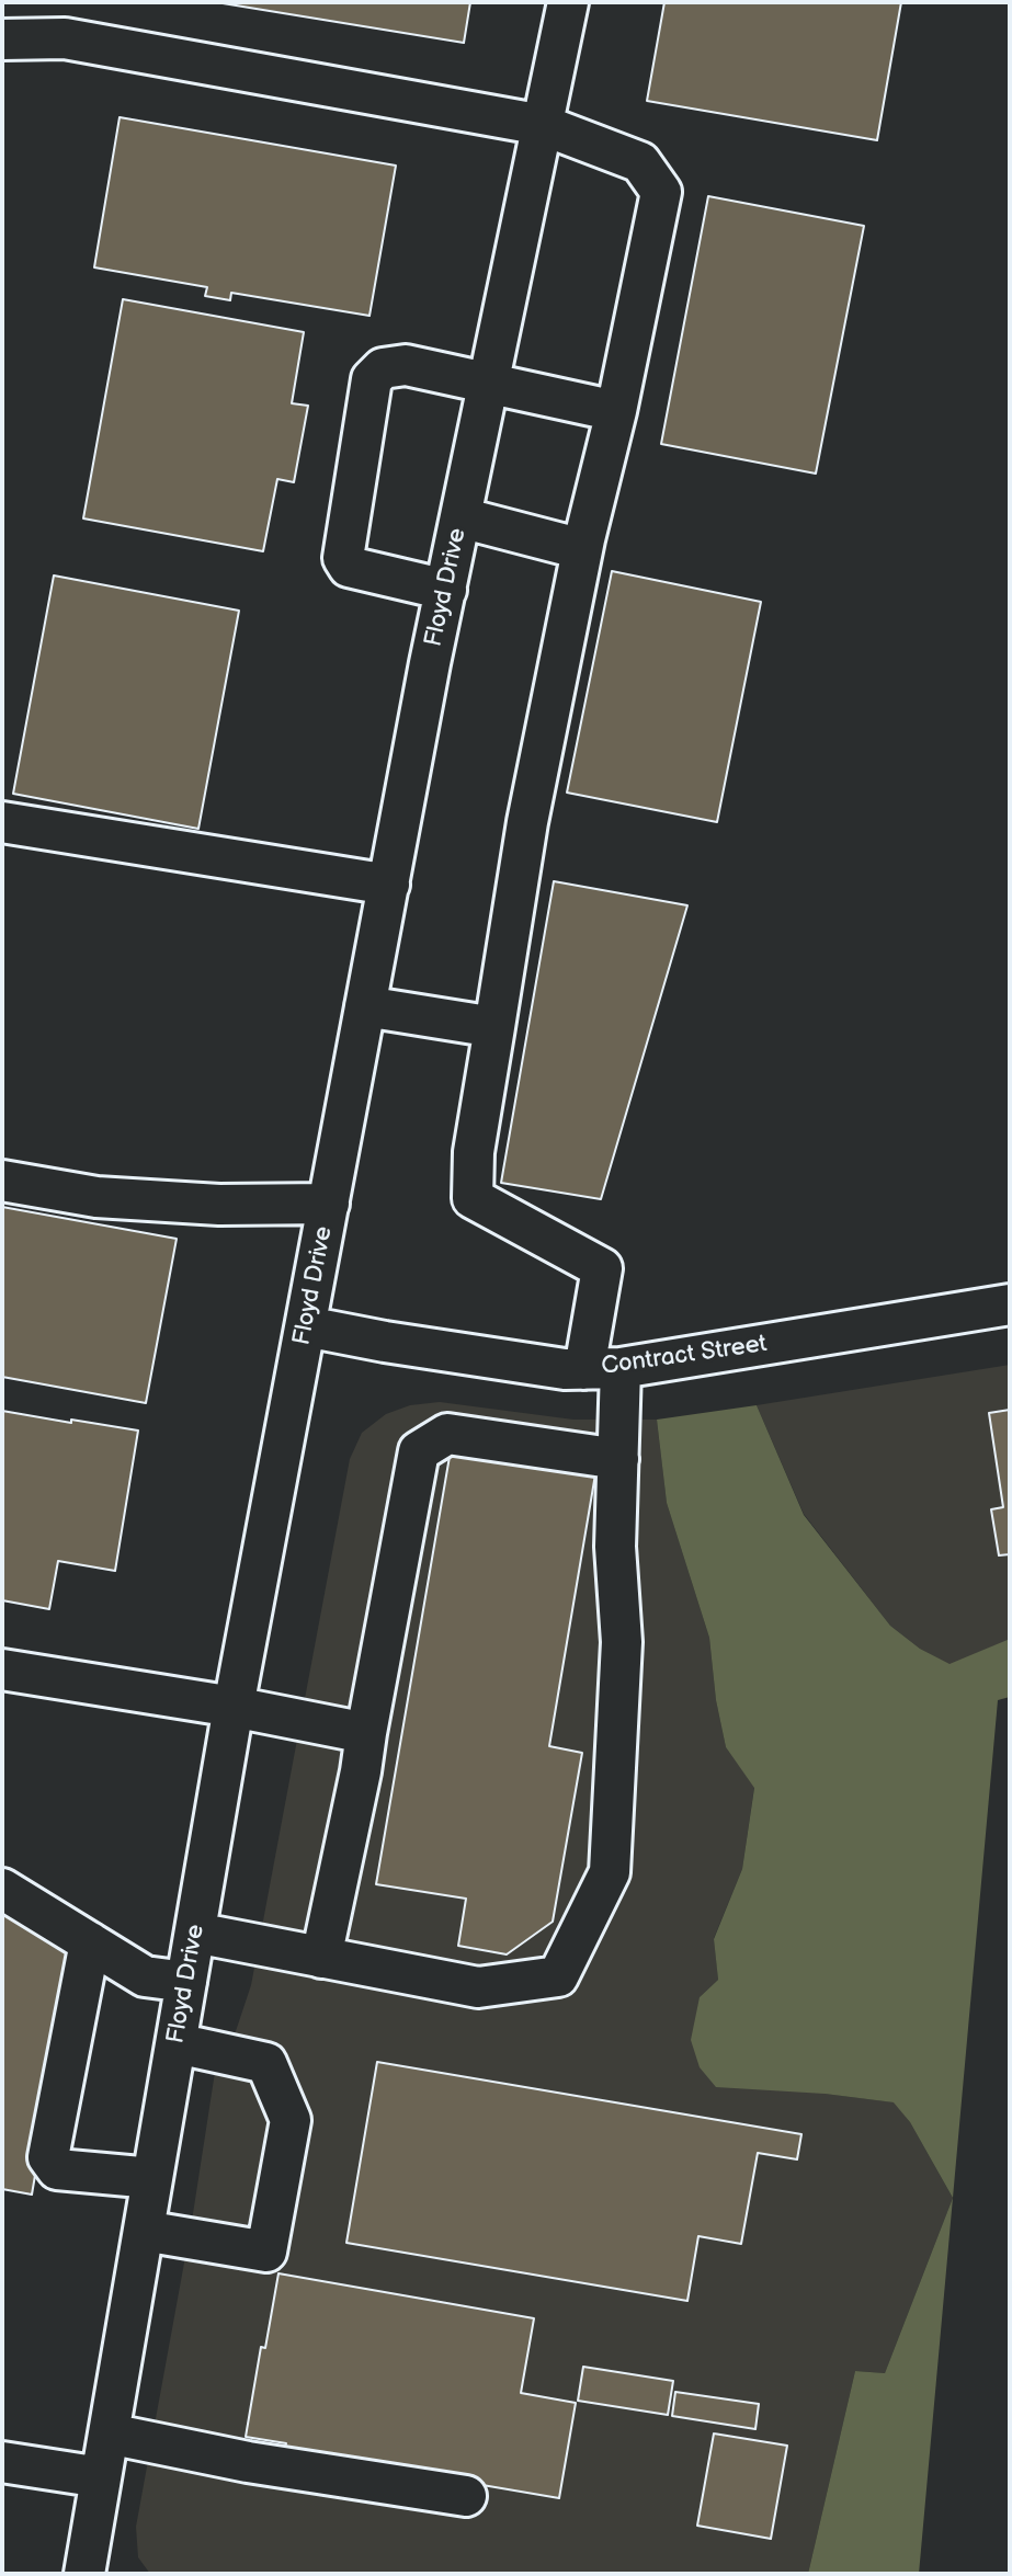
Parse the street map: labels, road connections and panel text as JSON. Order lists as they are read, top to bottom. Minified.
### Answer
{"streets":{"street":["Floyd Drive","Contract Street"]},"crossings":[["Floyd Drive","Contract Street"]]}
